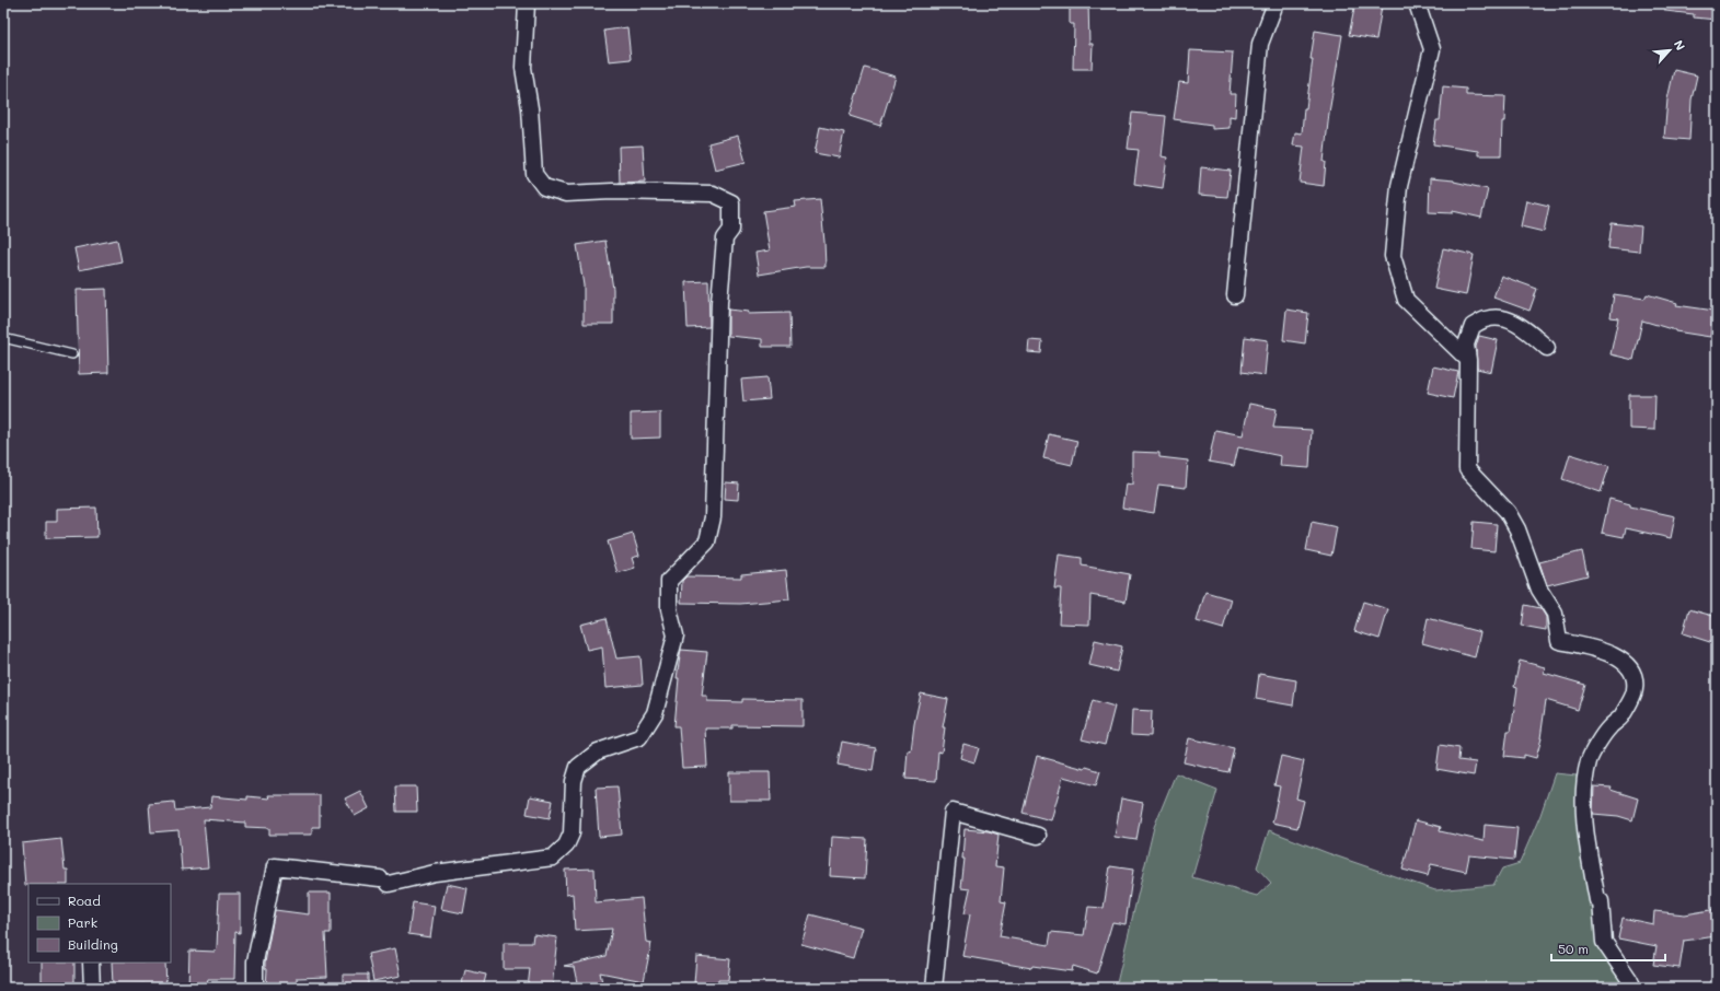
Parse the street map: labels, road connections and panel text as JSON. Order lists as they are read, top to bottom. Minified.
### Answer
{"legend":["Road","Park","Building"],"scale_bar":"50 m","north":"top right"}
